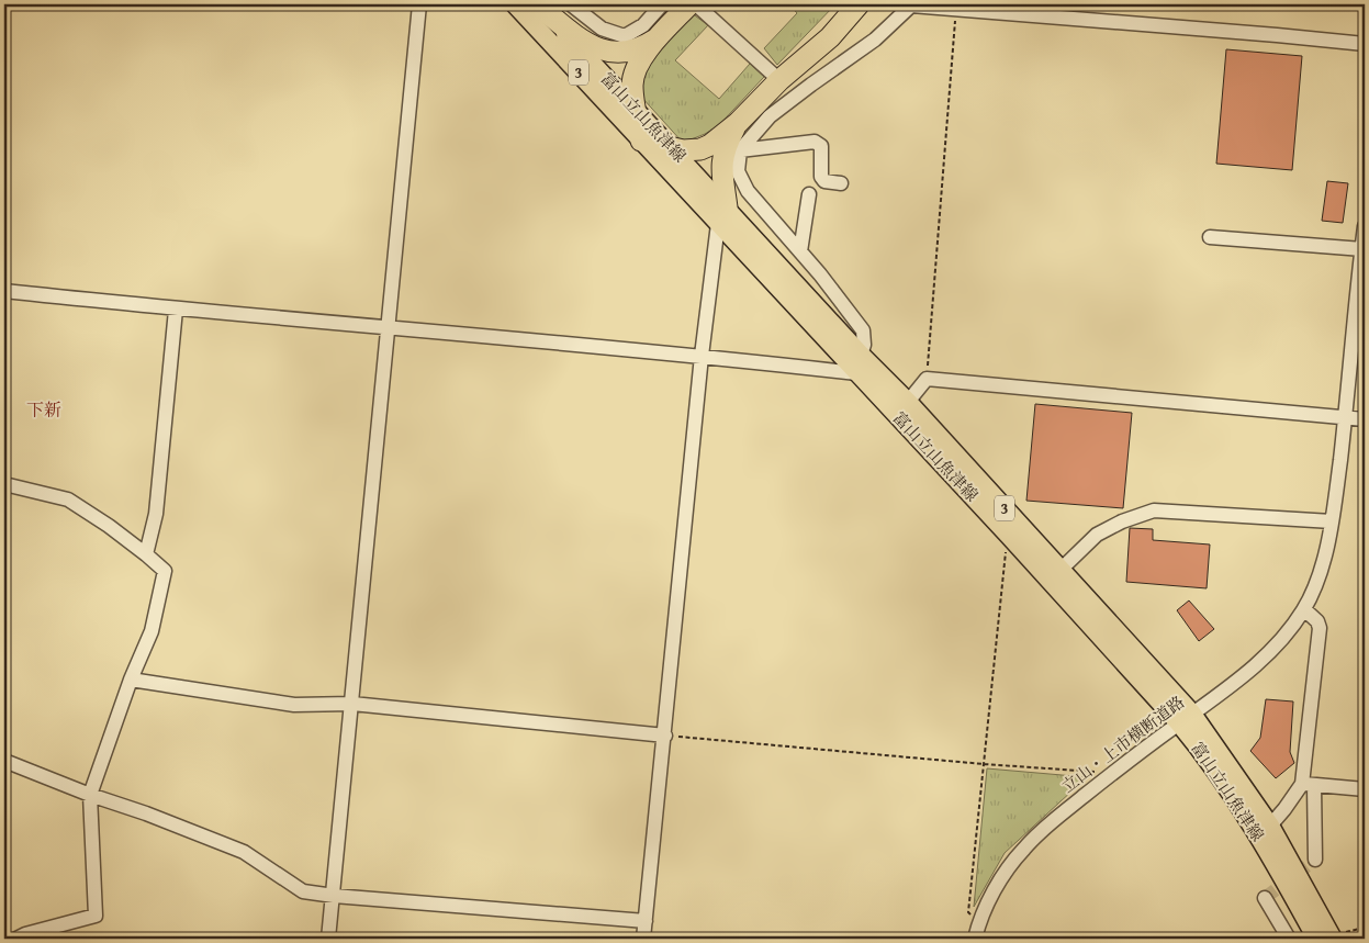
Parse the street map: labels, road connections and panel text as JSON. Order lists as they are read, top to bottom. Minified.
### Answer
{"streets":{"main road":["3","富山立山魚津線"],"street":["立山・上市横断道路"]},"crossings":[["富山立山魚津線","立山・上市横断道路"]],"districts":["下新"]}
